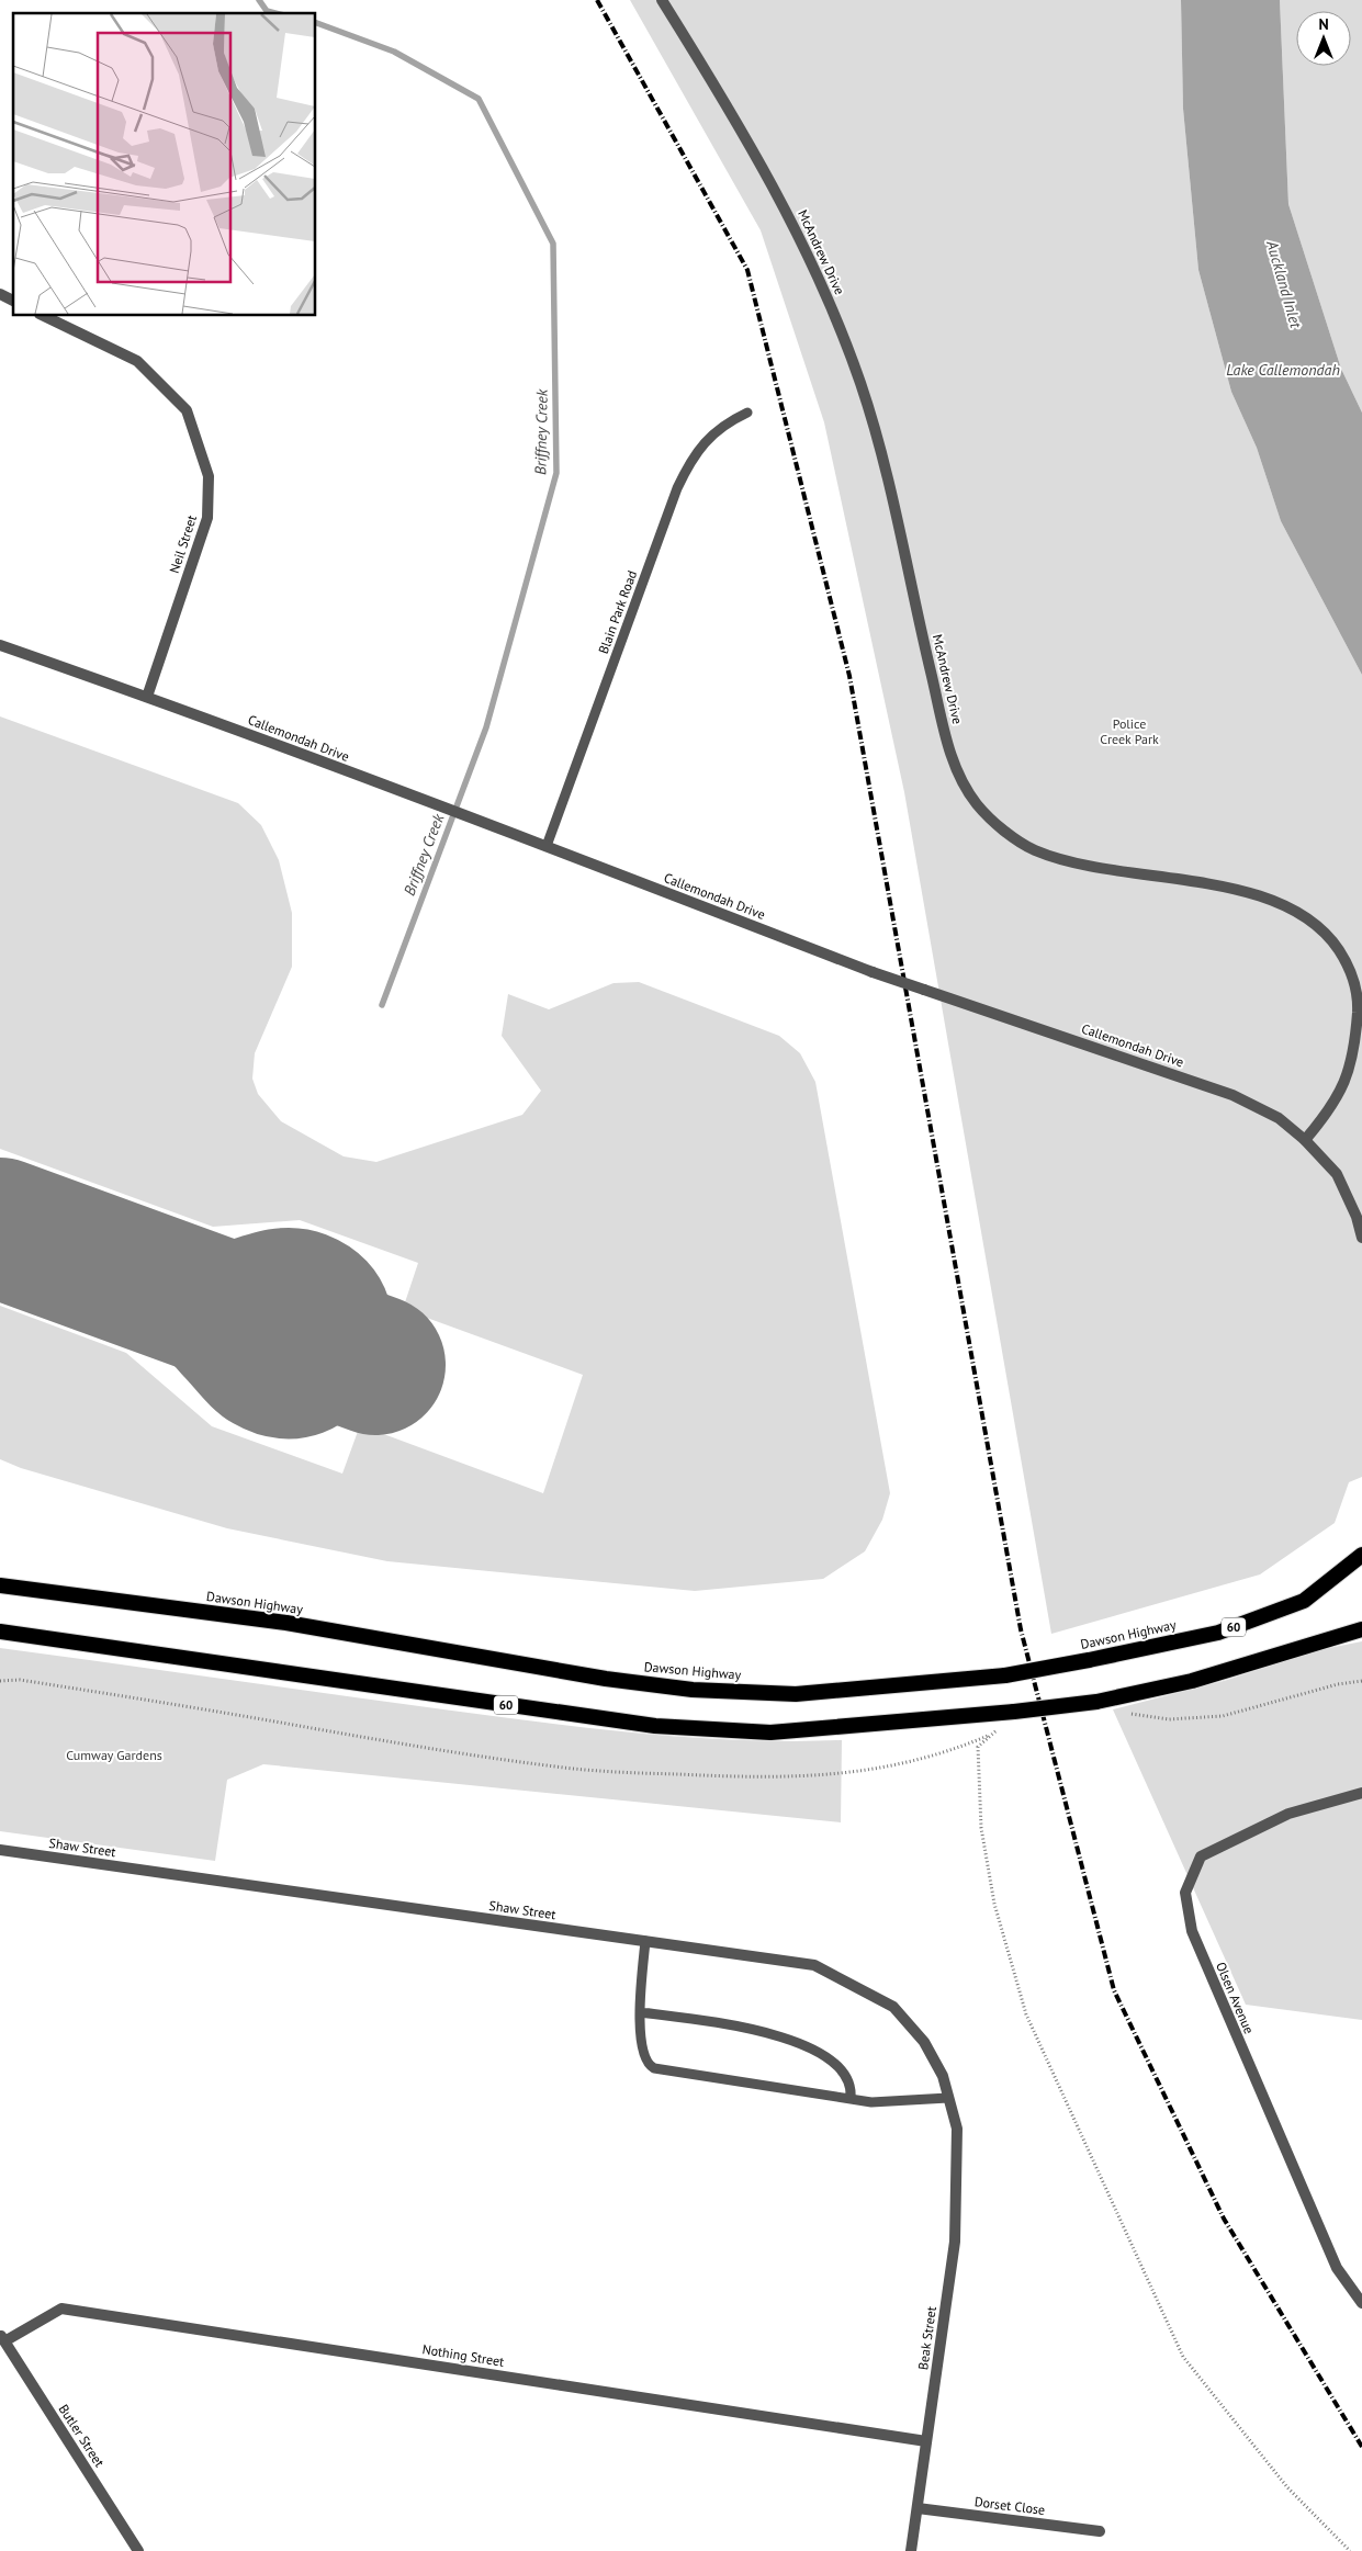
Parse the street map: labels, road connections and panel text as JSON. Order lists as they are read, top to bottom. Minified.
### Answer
{"streets":{"highway":["Dawson Highway","60"],"street":["McAndrew Drive","Neil Street","Callemondah Drive","Shaw Street","Olsen Avenue","Beak Street","Nothing Street","Butler Street","Dorset Close"],"lane":["Blain Park Road"]},"crossings":[["McAndrew Drive","Callemondah Drive"],["Neil Street","Callemondah Drive"],["Blain Park Road","Callemondah Drive"],["Shaw Street","Beak Street"],["Beak Street","Nothing Street"],["Beak Street","Dorset Close"],["Nothing Street","Butler Street"]],"water":["Auckland Inlet","Lake Callemondah","Briffney Creek"],"parks":["Police Creek Park","Cumway Gardens"],"north":"top"}
